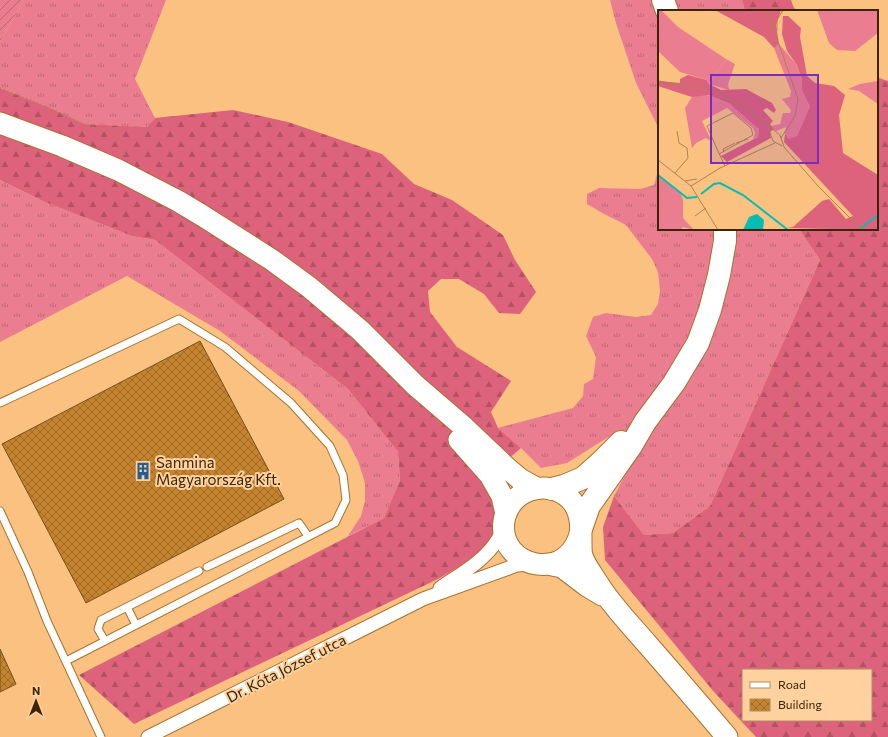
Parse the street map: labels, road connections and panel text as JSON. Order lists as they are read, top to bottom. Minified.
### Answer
{"streets":{"street":["Dr. Kóta József utca"]},"places":{"building":["Sanmina Magyarország Kft."]},"legend":["Road","Building"],"north":"top"}
